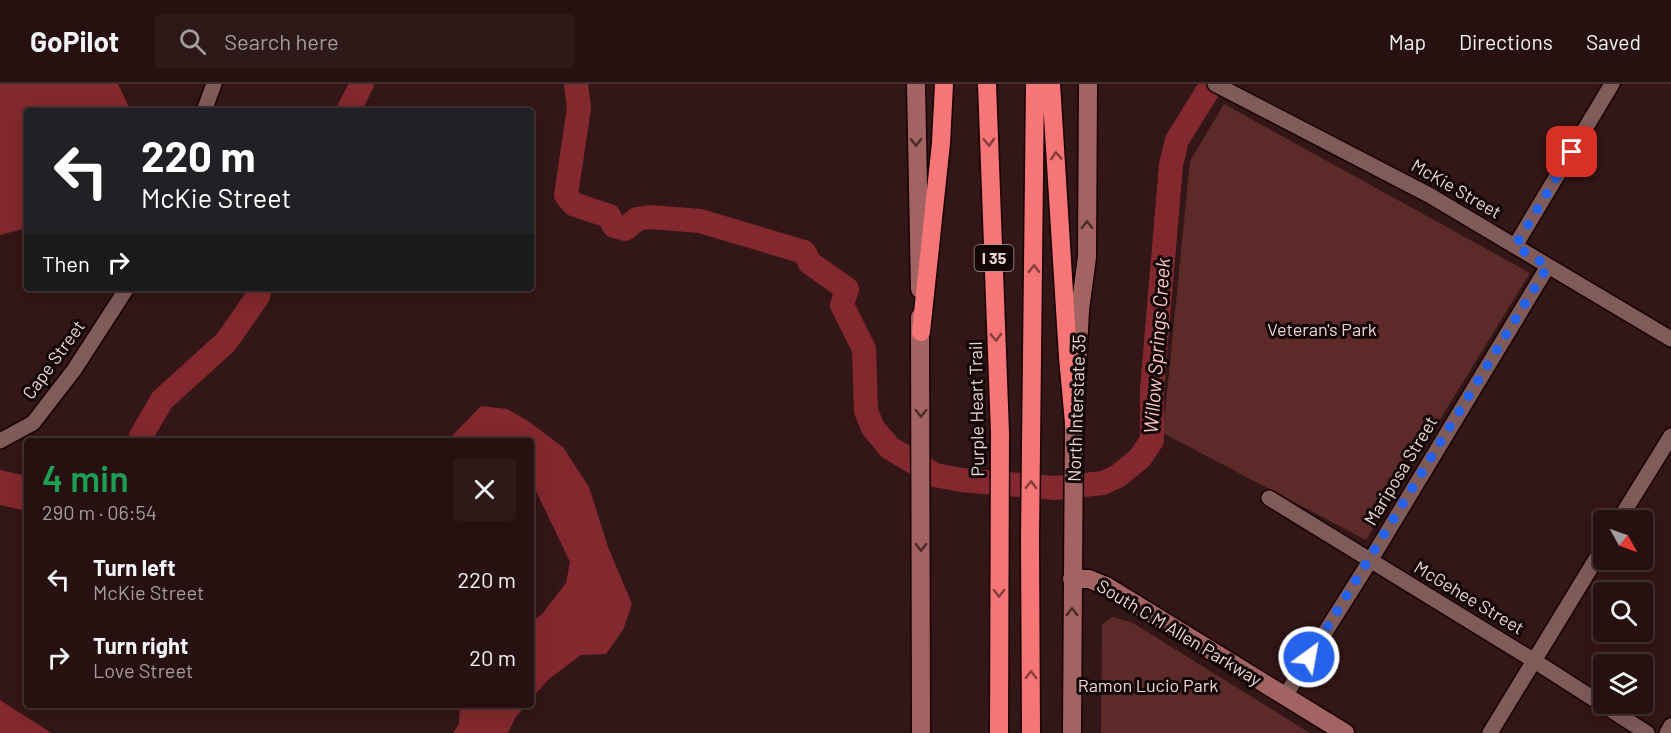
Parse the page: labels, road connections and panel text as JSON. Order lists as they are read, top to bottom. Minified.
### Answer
{"streets":{"highway":["I 35","Purple Heart Trail"],"main road":["North Interstate 35","South C M Allen Parkway"],"street":["McKie Street","Cape Street","Mariposa Street","McGehee Street"]},"crossings":[["McKie Street","Mariposa Street"],["North Interstate 35","South C M Allen Parkway"],["Mariposa Street","McGehee Street"],["Mariposa Street","South C M Allen Parkway"]],"water":["Willow Springs Creek"],"parks":["Veteran's Park","Ramon Lucio Park"],"north":"bottom right","page":{"header":"GoPilot","search":"Search here","nav":["Map","Directions","Saved"],"turn":["220 m","McKie Street"],"then":"Then","heading":["4 min","290 m · 06:54"],"list":[{"name":"Turn left","note":"McKie Street","value":"220 m"},{"name":"Turn right","note":"Love Street","value":"20 m"}]}}
